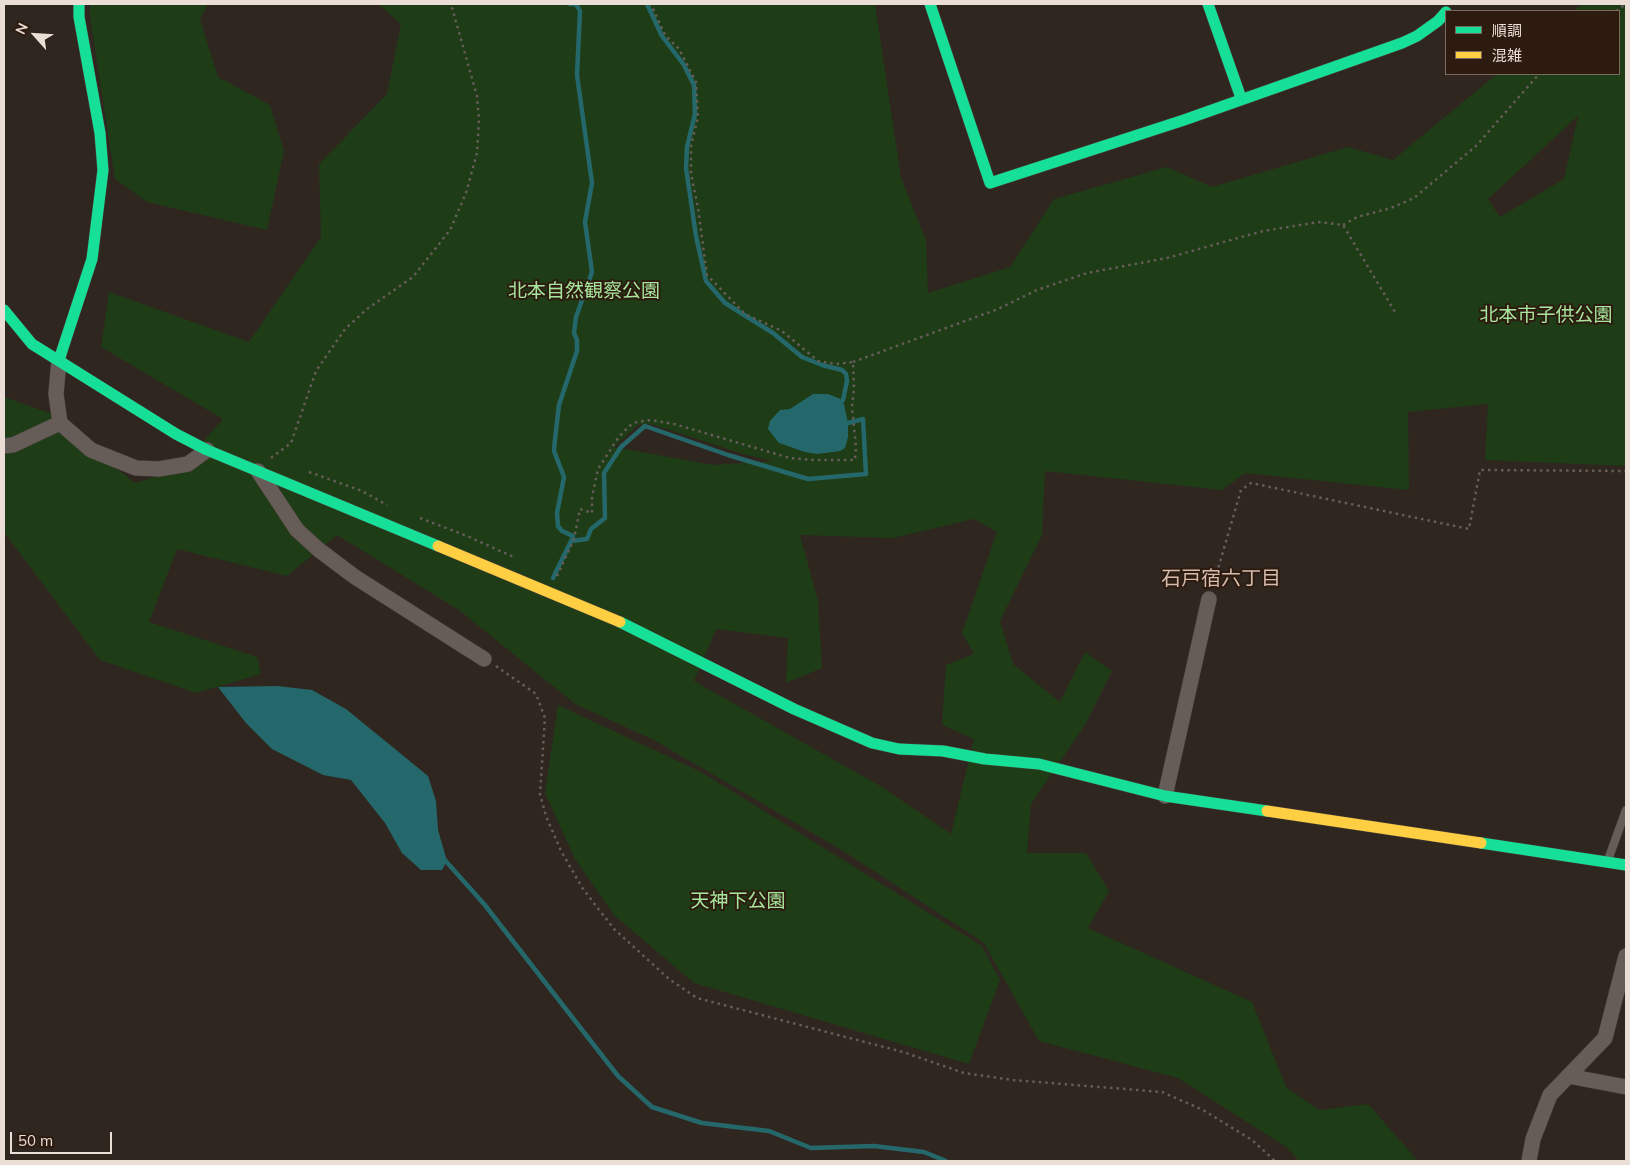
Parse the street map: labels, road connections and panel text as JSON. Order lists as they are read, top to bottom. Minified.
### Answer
{"districts":["石戸宿六丁目"],"parks":["北本自然観察公園","北本市子供公園","天神下公園"],"legend":["順調","混雑"],"scale_bar":"50 m","north":"top left"}
